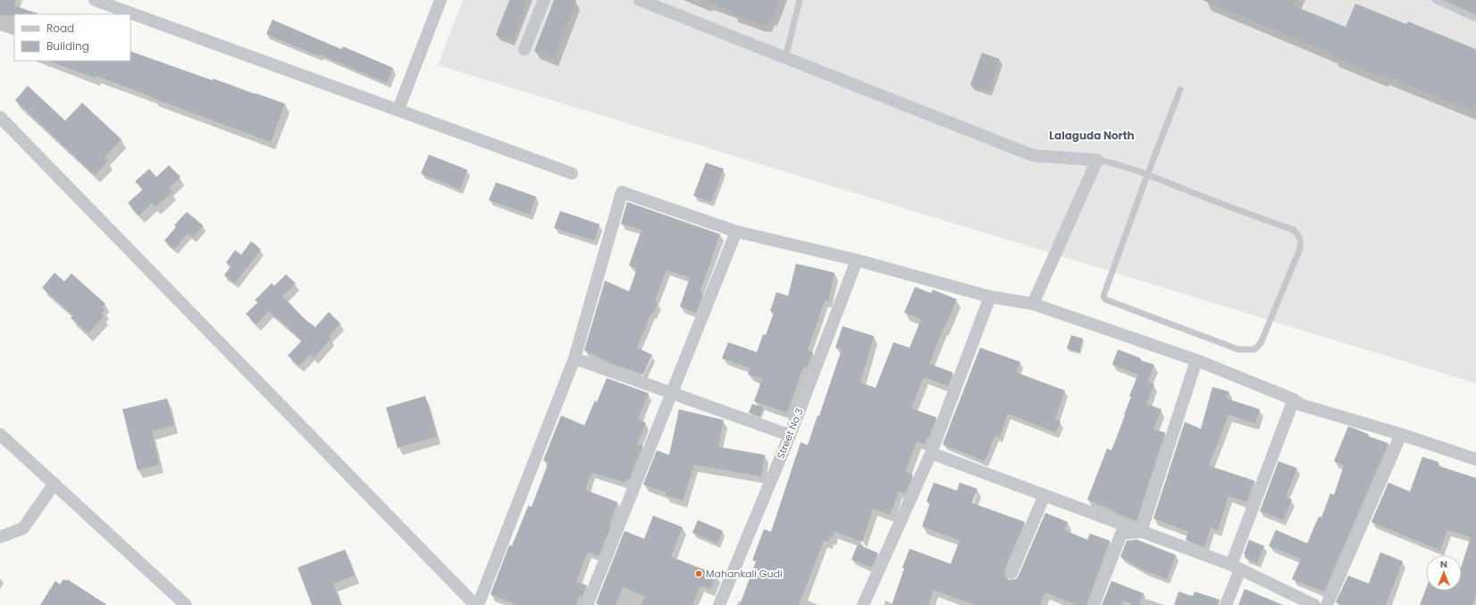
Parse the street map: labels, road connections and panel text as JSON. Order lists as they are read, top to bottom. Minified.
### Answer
{"streets":{"street":["Street No 3"]},"districts":["Lalaguda North"],"places":["Mahankali Gudi"],"legend":["Road","Building"],"north":"top"}
